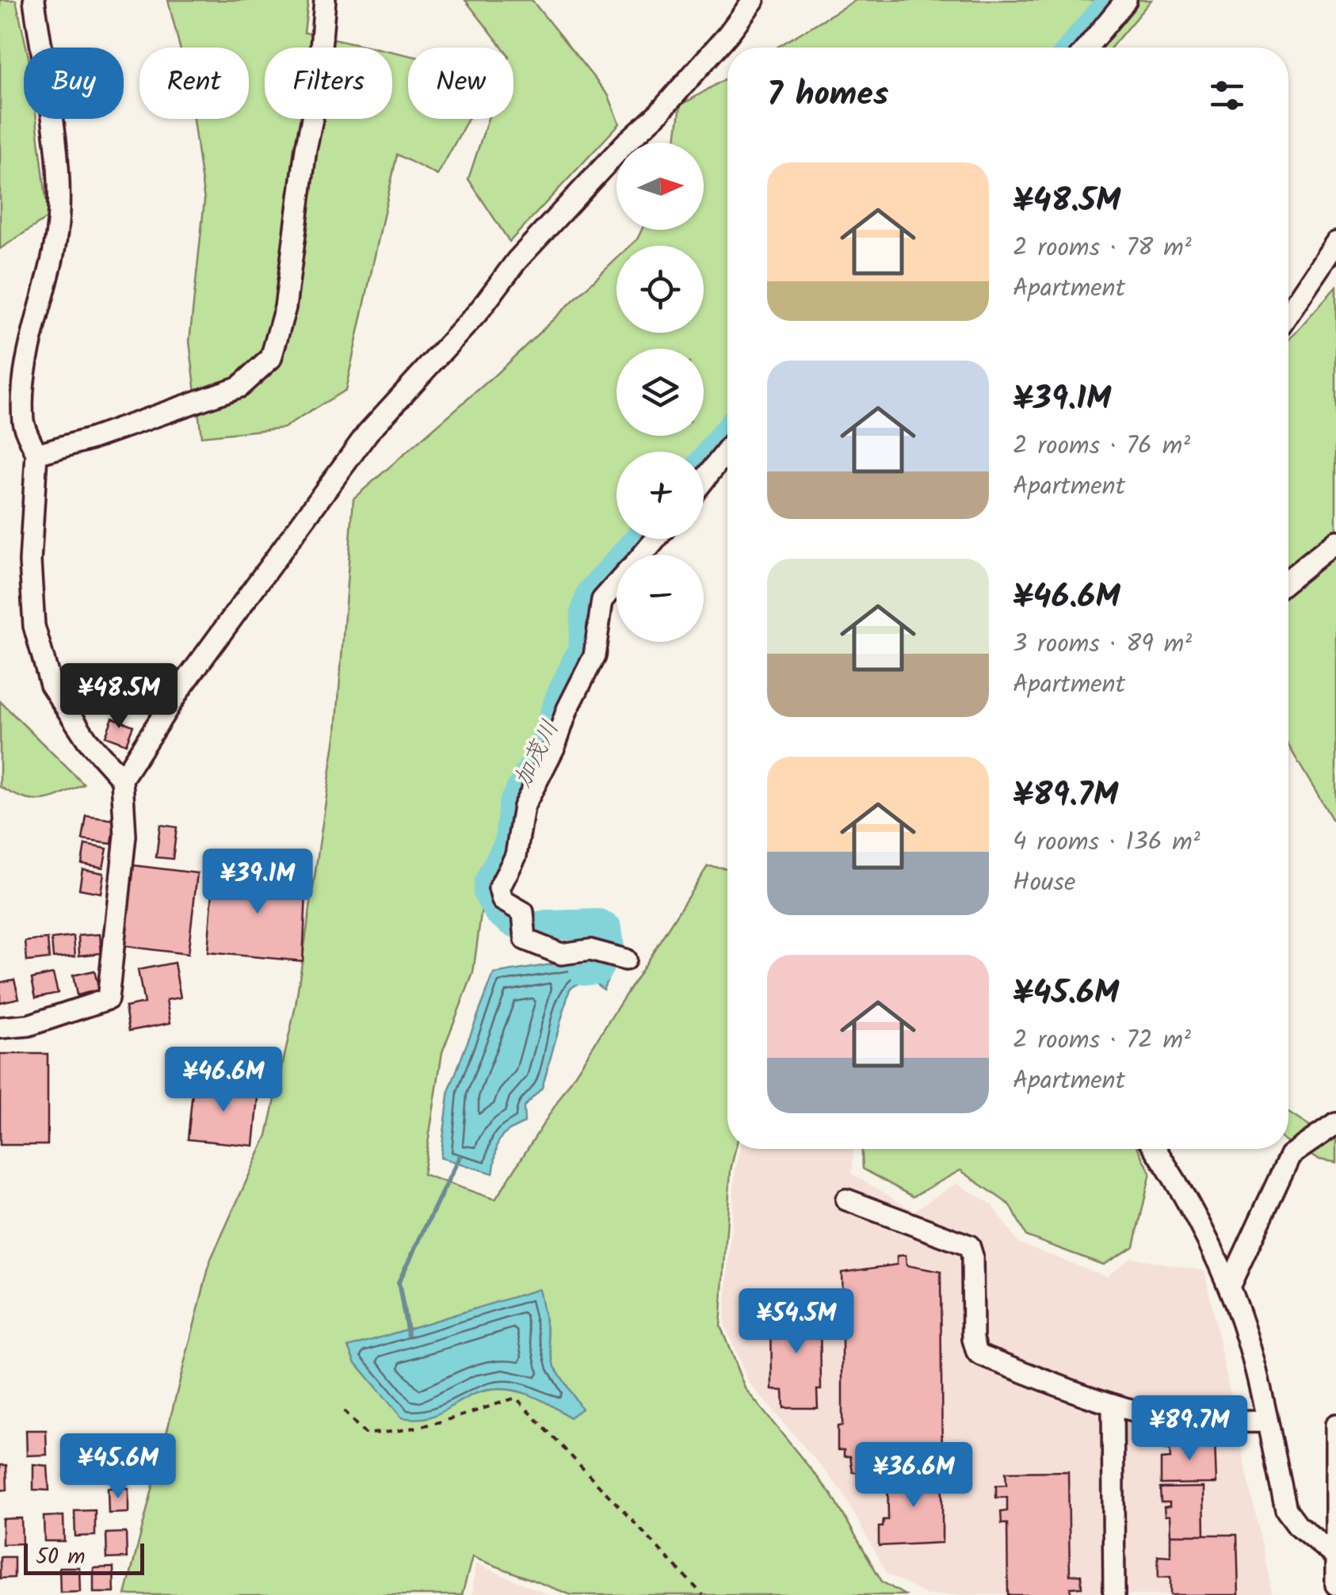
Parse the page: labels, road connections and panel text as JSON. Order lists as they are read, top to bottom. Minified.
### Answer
{"water":["加茂川"],"scale_bar":"50 m","north":"right","page":{"chip":["Buy","Rent","Filters","New"],"heading":"7 homes","map_buttons":["+","−"],"list":[{"name":"¥48.5M","note":"2 rooms · 78 m² · Apartment"},{"name":"¥39.1M","note":"2 rooms · 76 m² · Apartment"},{"name":"¥46.6M","note":"3 rooms · 89 m² · Apartment"},{"name":"¥89.7M","note":"4 rooms · 136 m² · House"},{"name":"¥45.6M","note":"2 rooms · 72 m² · Apartment"}],"price":["¥48.5M","¥39.1M","¥46.6M","¥54.5M","¥89.7M","¥45.6M","¥36.6M"],"scale":"50 m"}}
